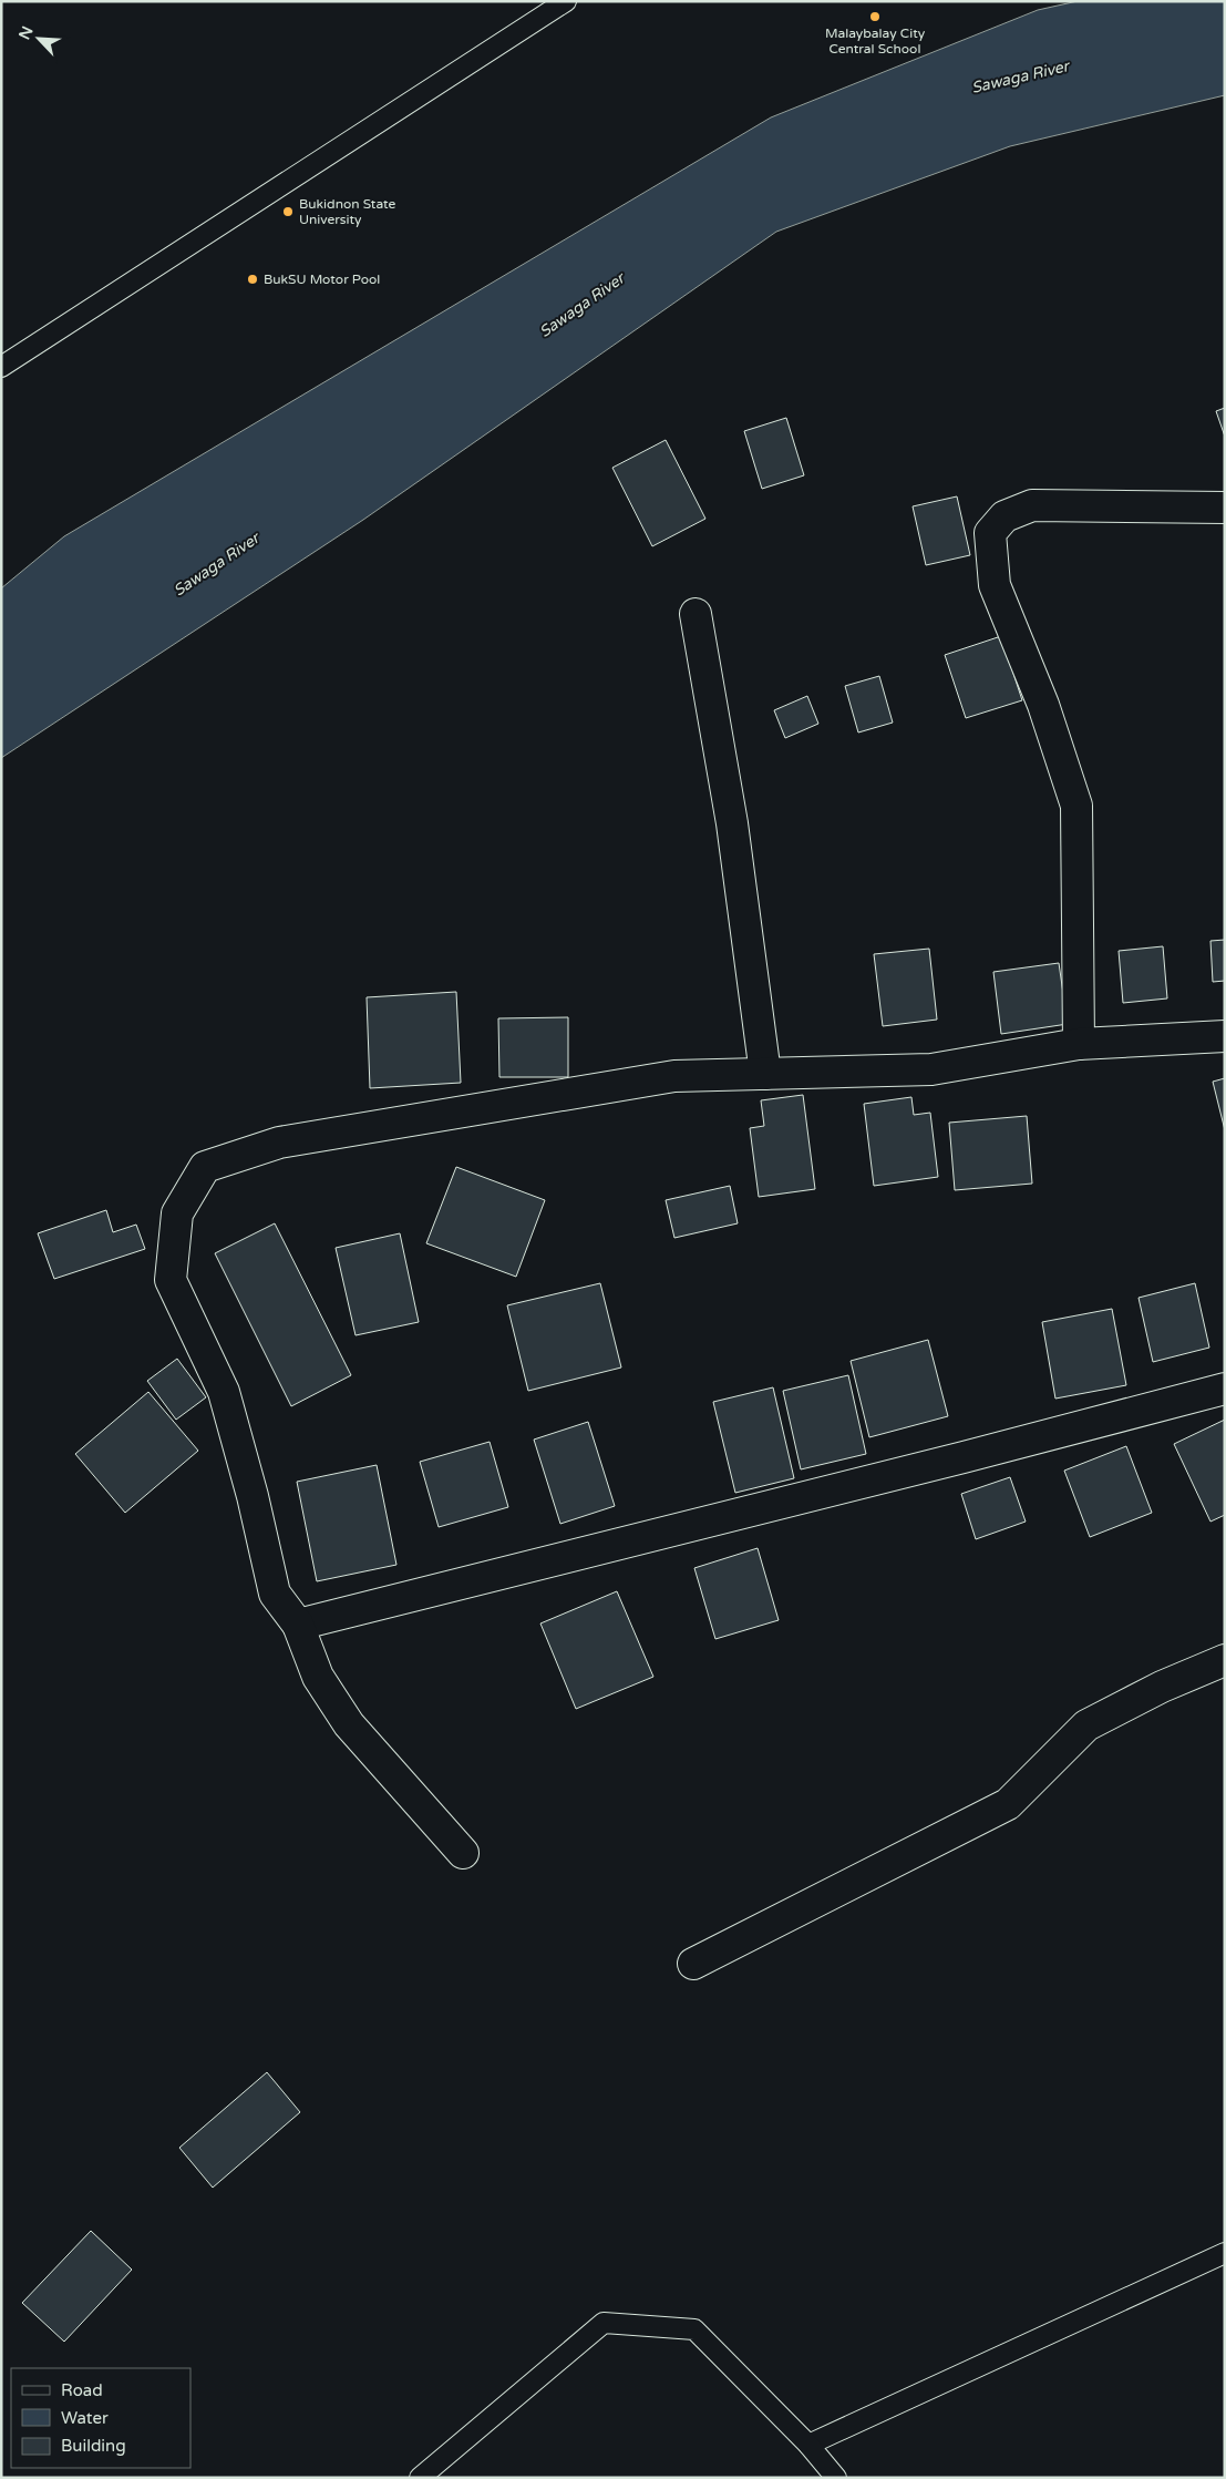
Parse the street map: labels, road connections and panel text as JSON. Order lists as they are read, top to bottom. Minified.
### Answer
{"water":["Sawaga River"],"places":["Malaybalay City Central School","Bukidnon State University","BukSU Motor Pool"],"legend":["Road","Water","Building"],"north":"top left"}
